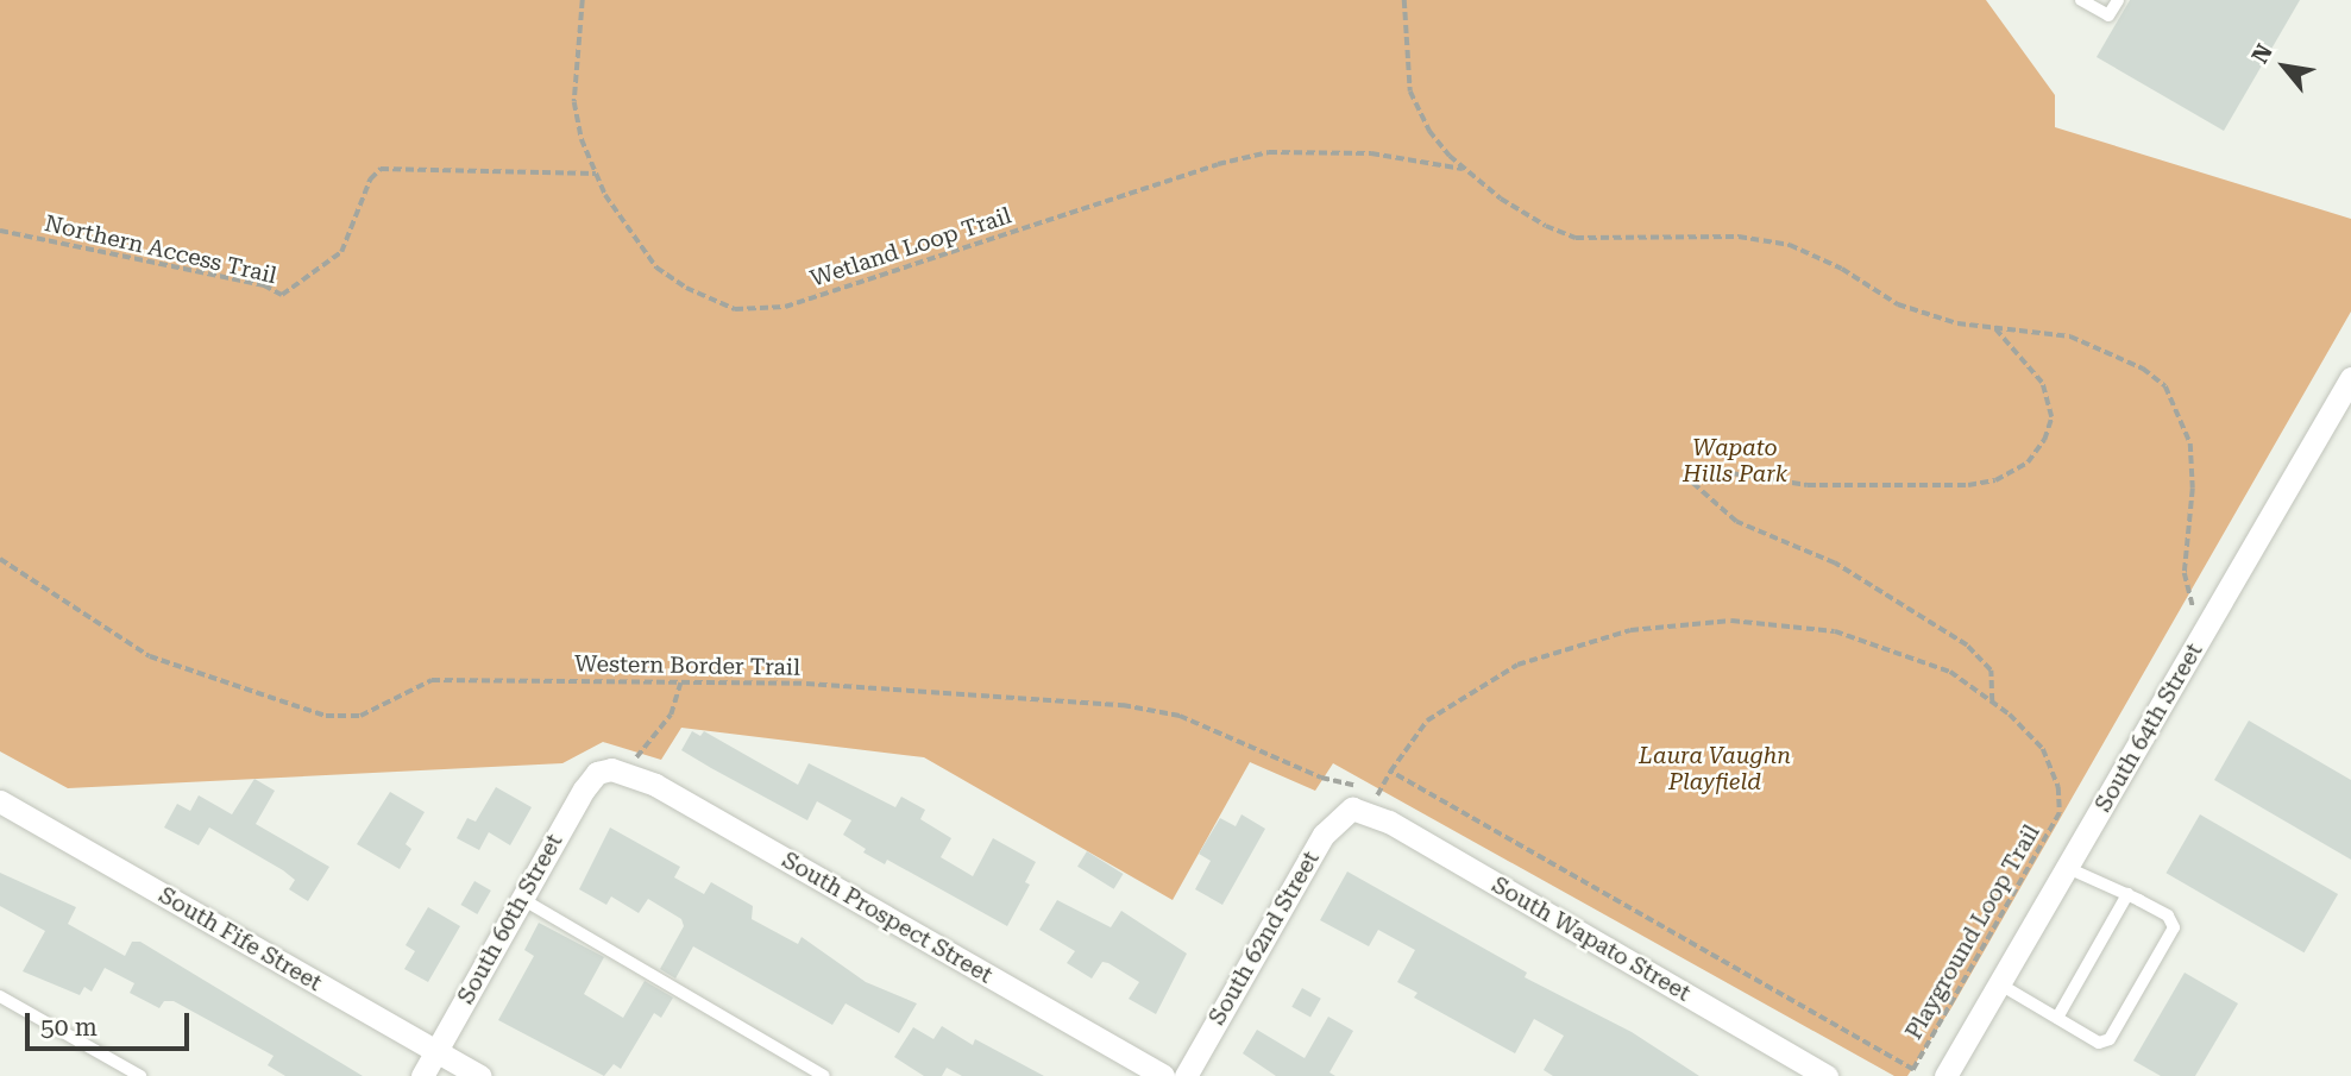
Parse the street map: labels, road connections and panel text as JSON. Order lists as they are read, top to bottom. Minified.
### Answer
{"streets":{"street":["South 64th Street","South Prospect Street","South 60th Street","South 62nd Street","South Fife Street","South Wapato Street"],"path":["Wetland Loop Trail","Northern Access Trail","Western Border Trail","Playground Loop Trail"]},"crossings":[["Wetland Loop Trail","Northern Access Trail"],["Wetland Loop Trail","South 64th Street"],["Western Border Trail","Playground Loop Trail"],["South Prospect Street","South 60th Street"],["South 60th Street","South Fife Street"],["South 62nd Street","South Wapato Street"]],"parks":["Wapato Hills Park","Laura Vaughn Playfield"],"scale_bar":"50 m","north":"top left"}
